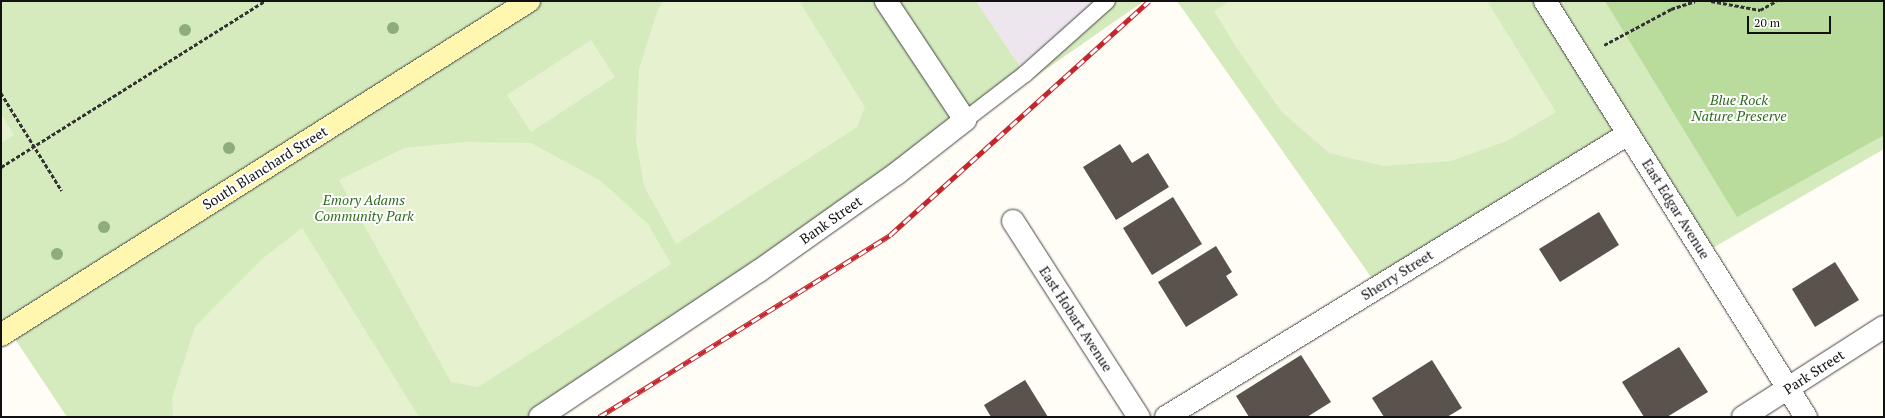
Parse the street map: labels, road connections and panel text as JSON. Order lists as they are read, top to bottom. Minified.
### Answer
{"streets":{"street":["South Blanchard Street","East Edgar Avenue","Bank Street","Sherry Street","East Hobart Avenue","Park Street"]},"crossings":[["East Edgar Avenue","Sherry Street"],["East Edgar Avenue","Park Street"]],"parks":["Blue Rock Nature Preserve","Emory Adams Community Park"],"scale_bar":"20 m"}
